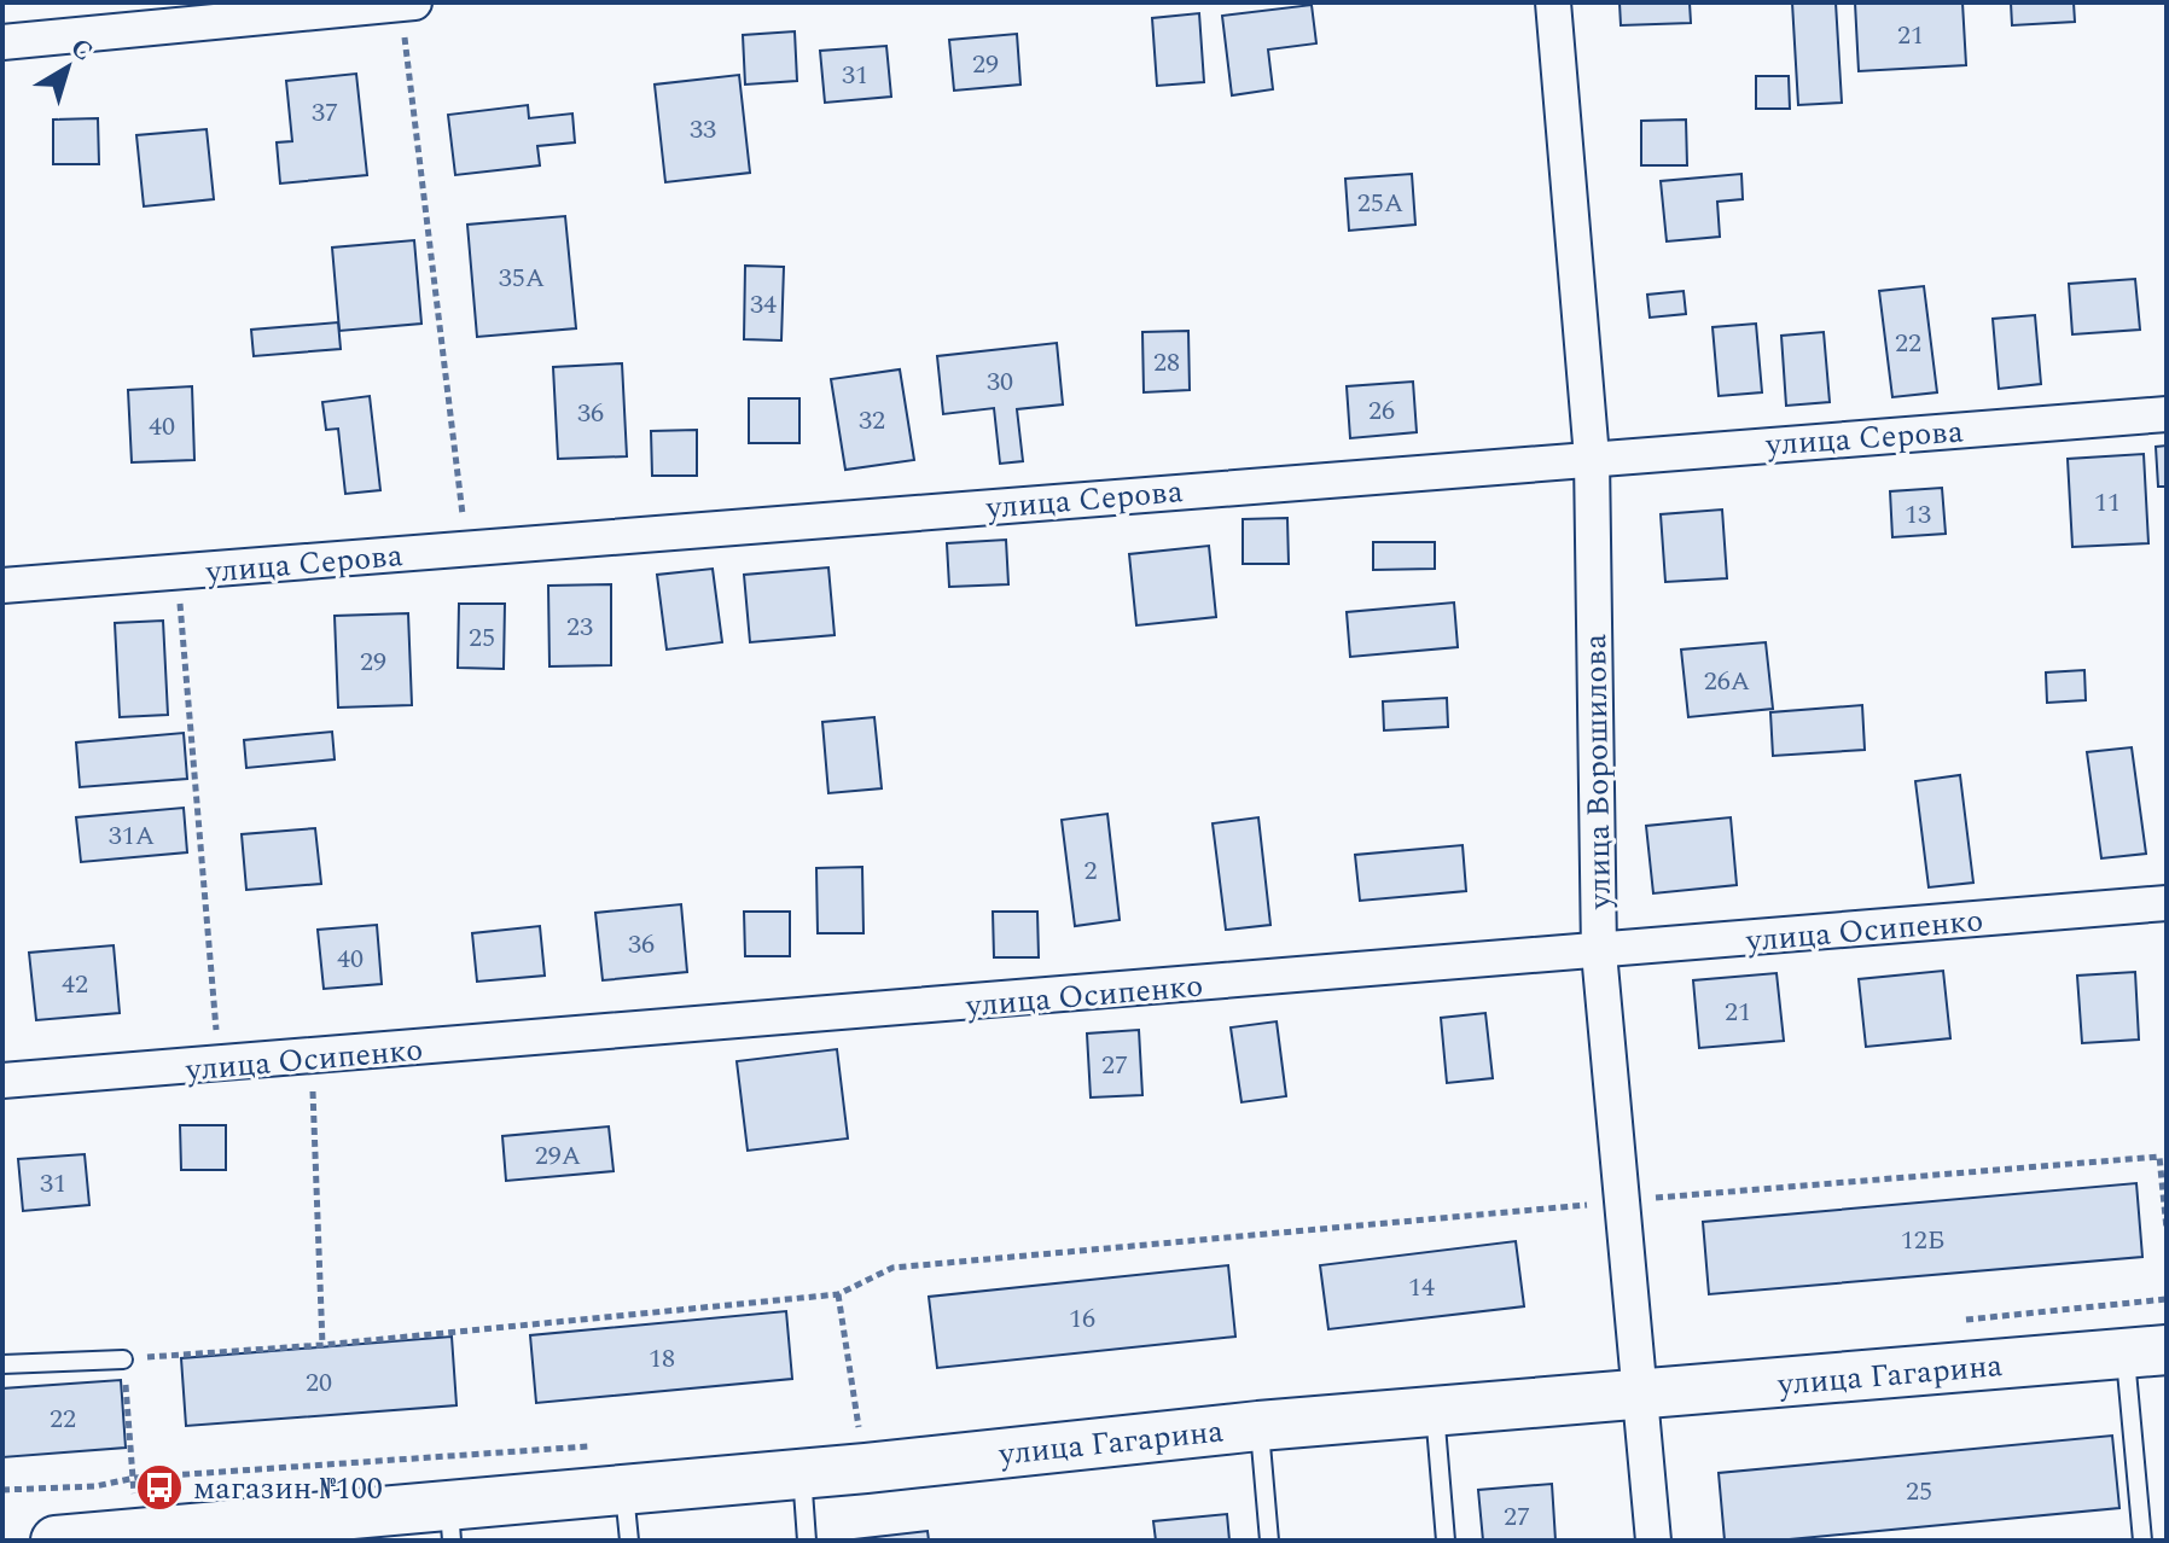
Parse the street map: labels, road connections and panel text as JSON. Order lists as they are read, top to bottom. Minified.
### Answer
{"streets":{"main road":["улица Гагарина"],"street":["улица Серова","улица Ворошилова","улица Осипенко"]},"crossings":[["улица Серова","улица Ворошилова"],["улица Ворошилова","улица Осипенко"],["улица Ворошилова","улица Гагарина"]],"places":{"bus stop":["магазин №100"]},"house_numbers":["21","29","31","37","33","25А","35А","34","22","28","30","26","36","32","40","11","13","23","25","29","26А","31А","2","36","40","42","21","27","29А","31","12Б","14","16","18","20","22","25","27"],"north":"top right"}
